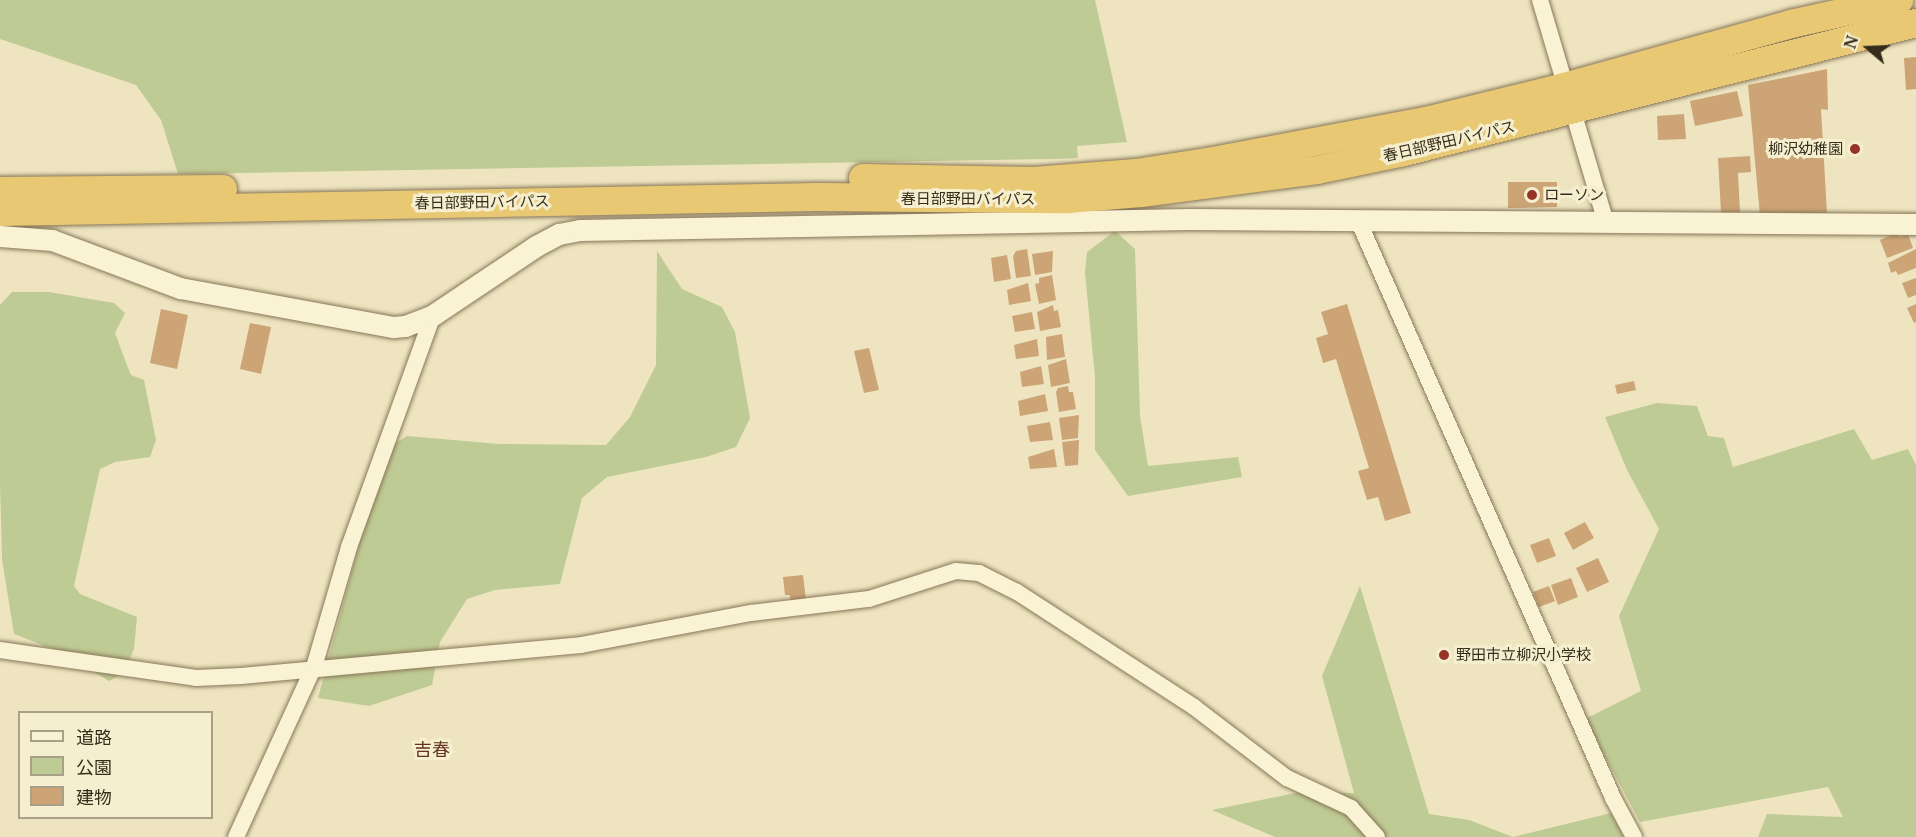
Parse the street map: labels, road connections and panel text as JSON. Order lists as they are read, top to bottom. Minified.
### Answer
{"streets":{"highway":["春日部野田バイパス"]},"districts":["吉春"],"places":["柳沢幼稚園","ローソン","野田市立柳沢小学校"],"legend":["道路","公園","建物"],"north":"left"}
